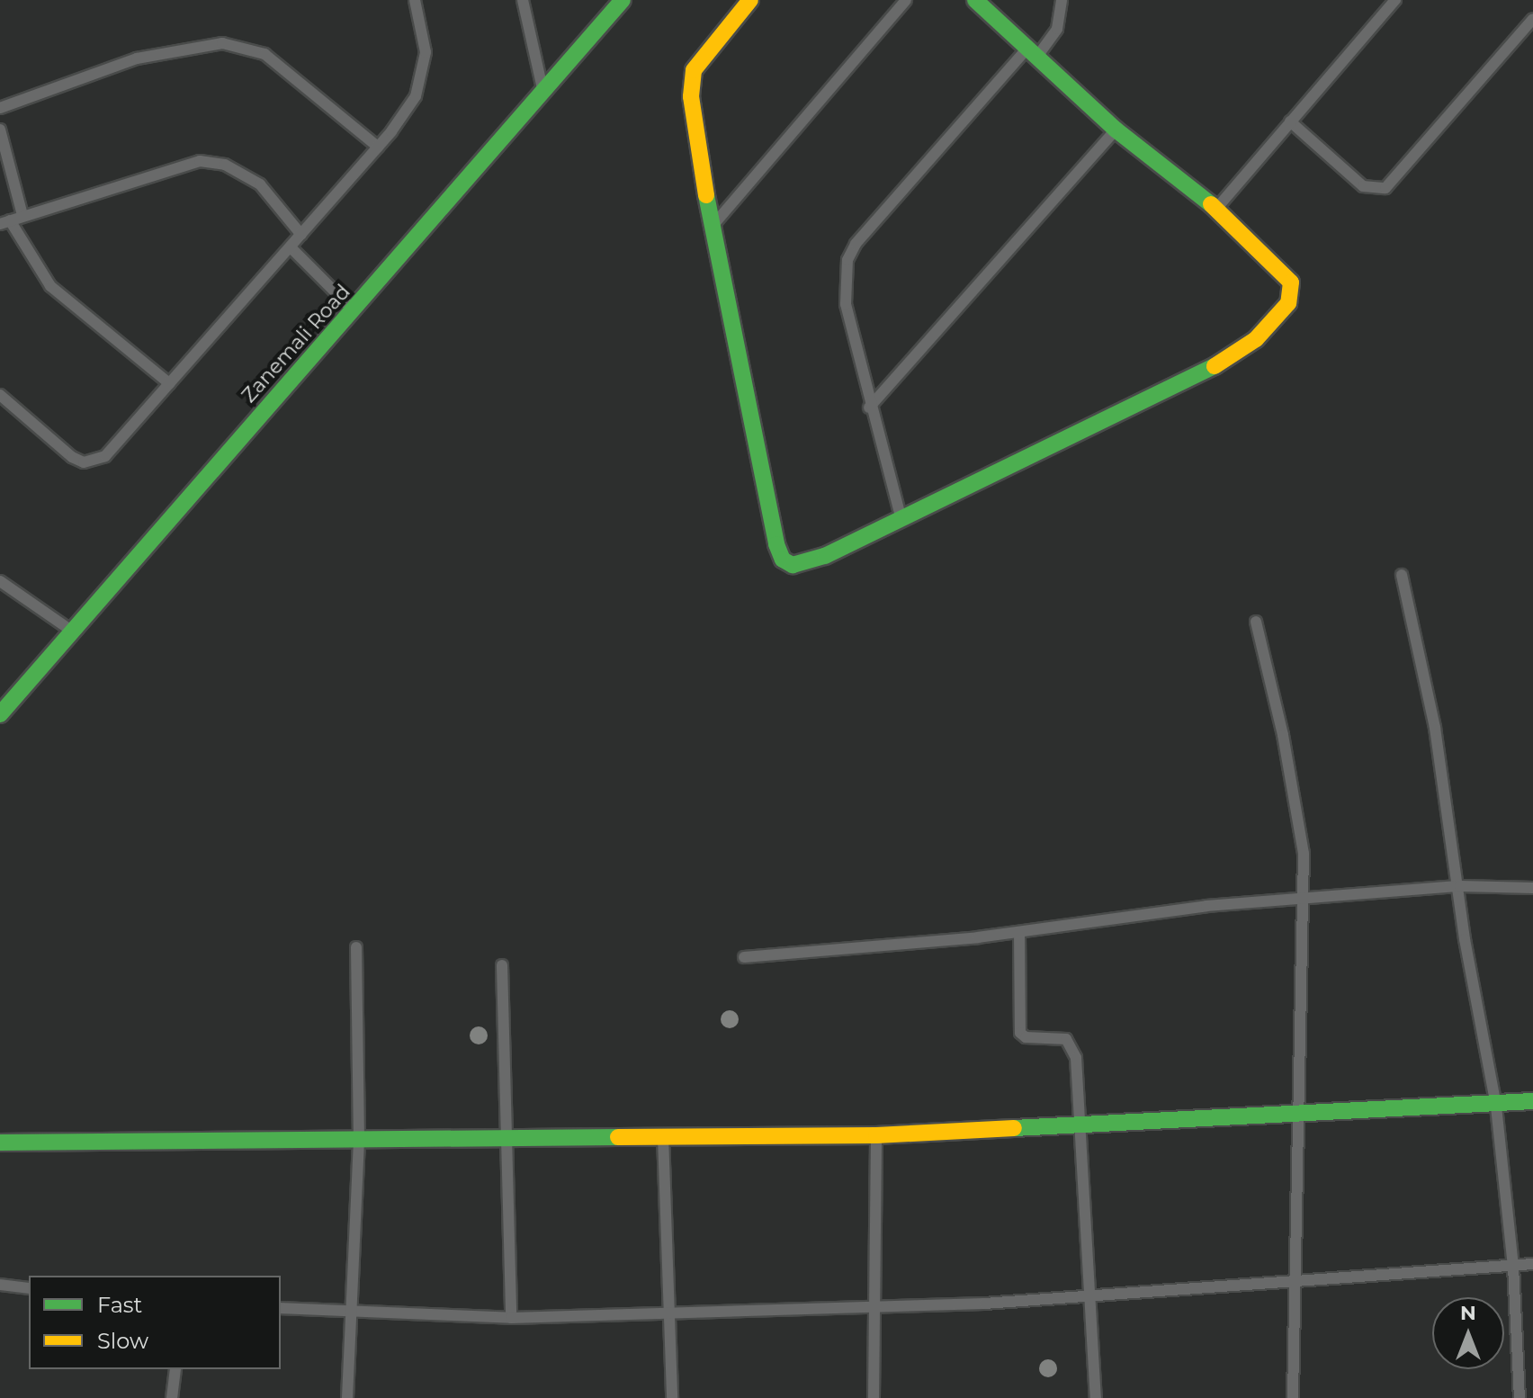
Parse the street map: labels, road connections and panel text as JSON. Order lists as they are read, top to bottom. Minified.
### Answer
{"streets":{"street":["Zanemali Road"]},"legend":["Fast","Slow"],"north":"top"}
